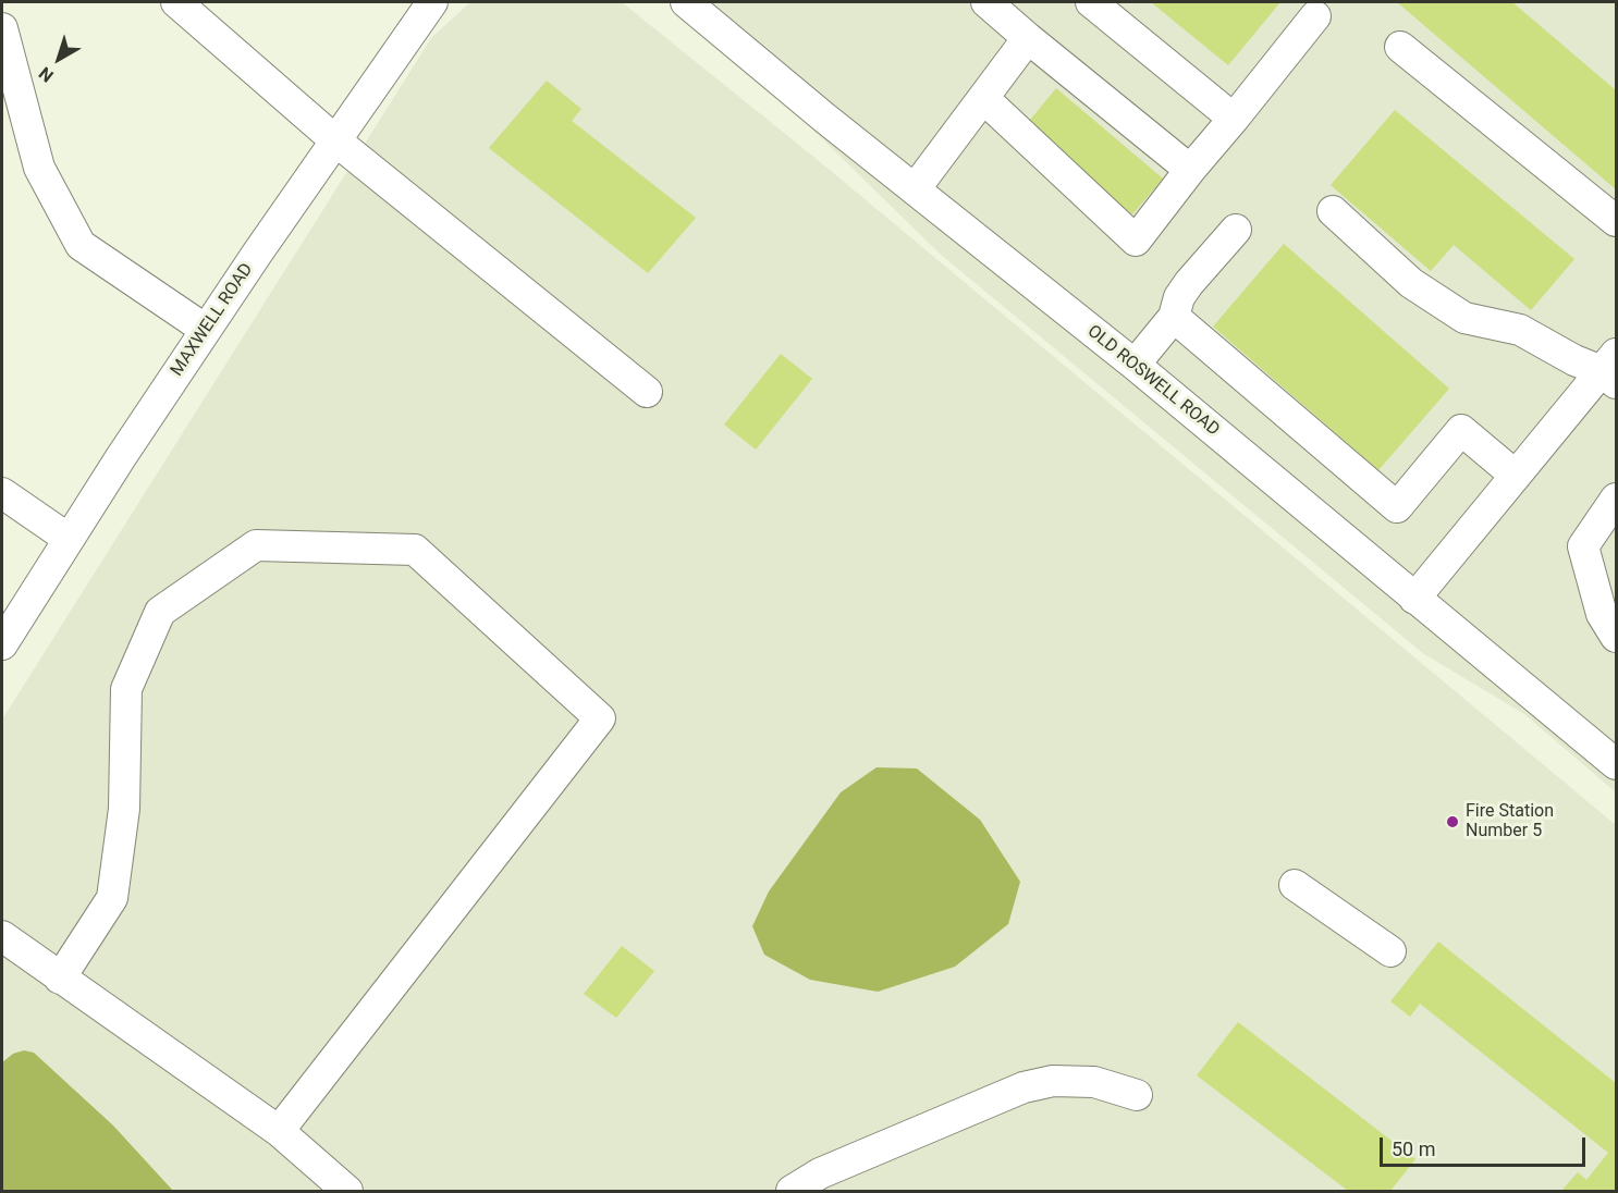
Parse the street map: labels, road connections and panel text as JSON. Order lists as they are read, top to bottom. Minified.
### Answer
{"streets":{"street":["MAXWELL ROAD","OLD ROSWELL ROAD"]},"places":["Fire Station Number 5"],"scale_bar":"50 m","north":"bottom left"}
